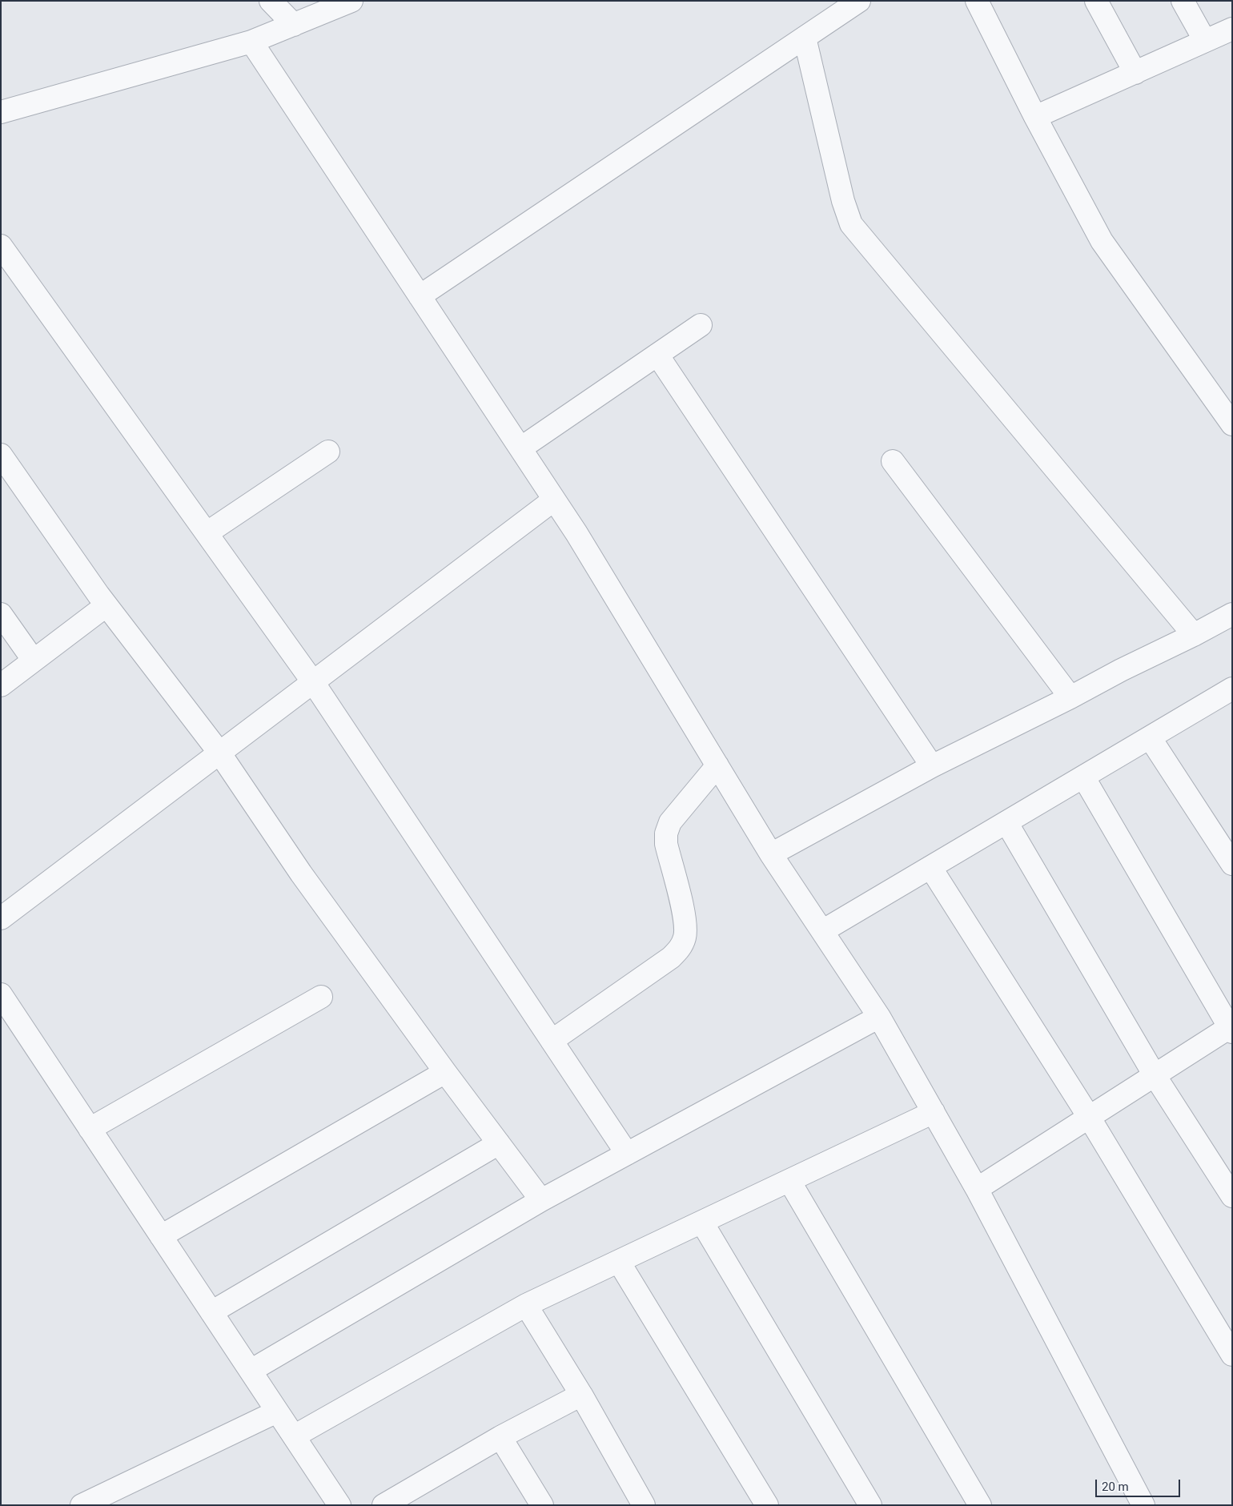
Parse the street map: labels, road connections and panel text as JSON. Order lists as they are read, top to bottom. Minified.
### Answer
{"scale_bar":"20 m"}
